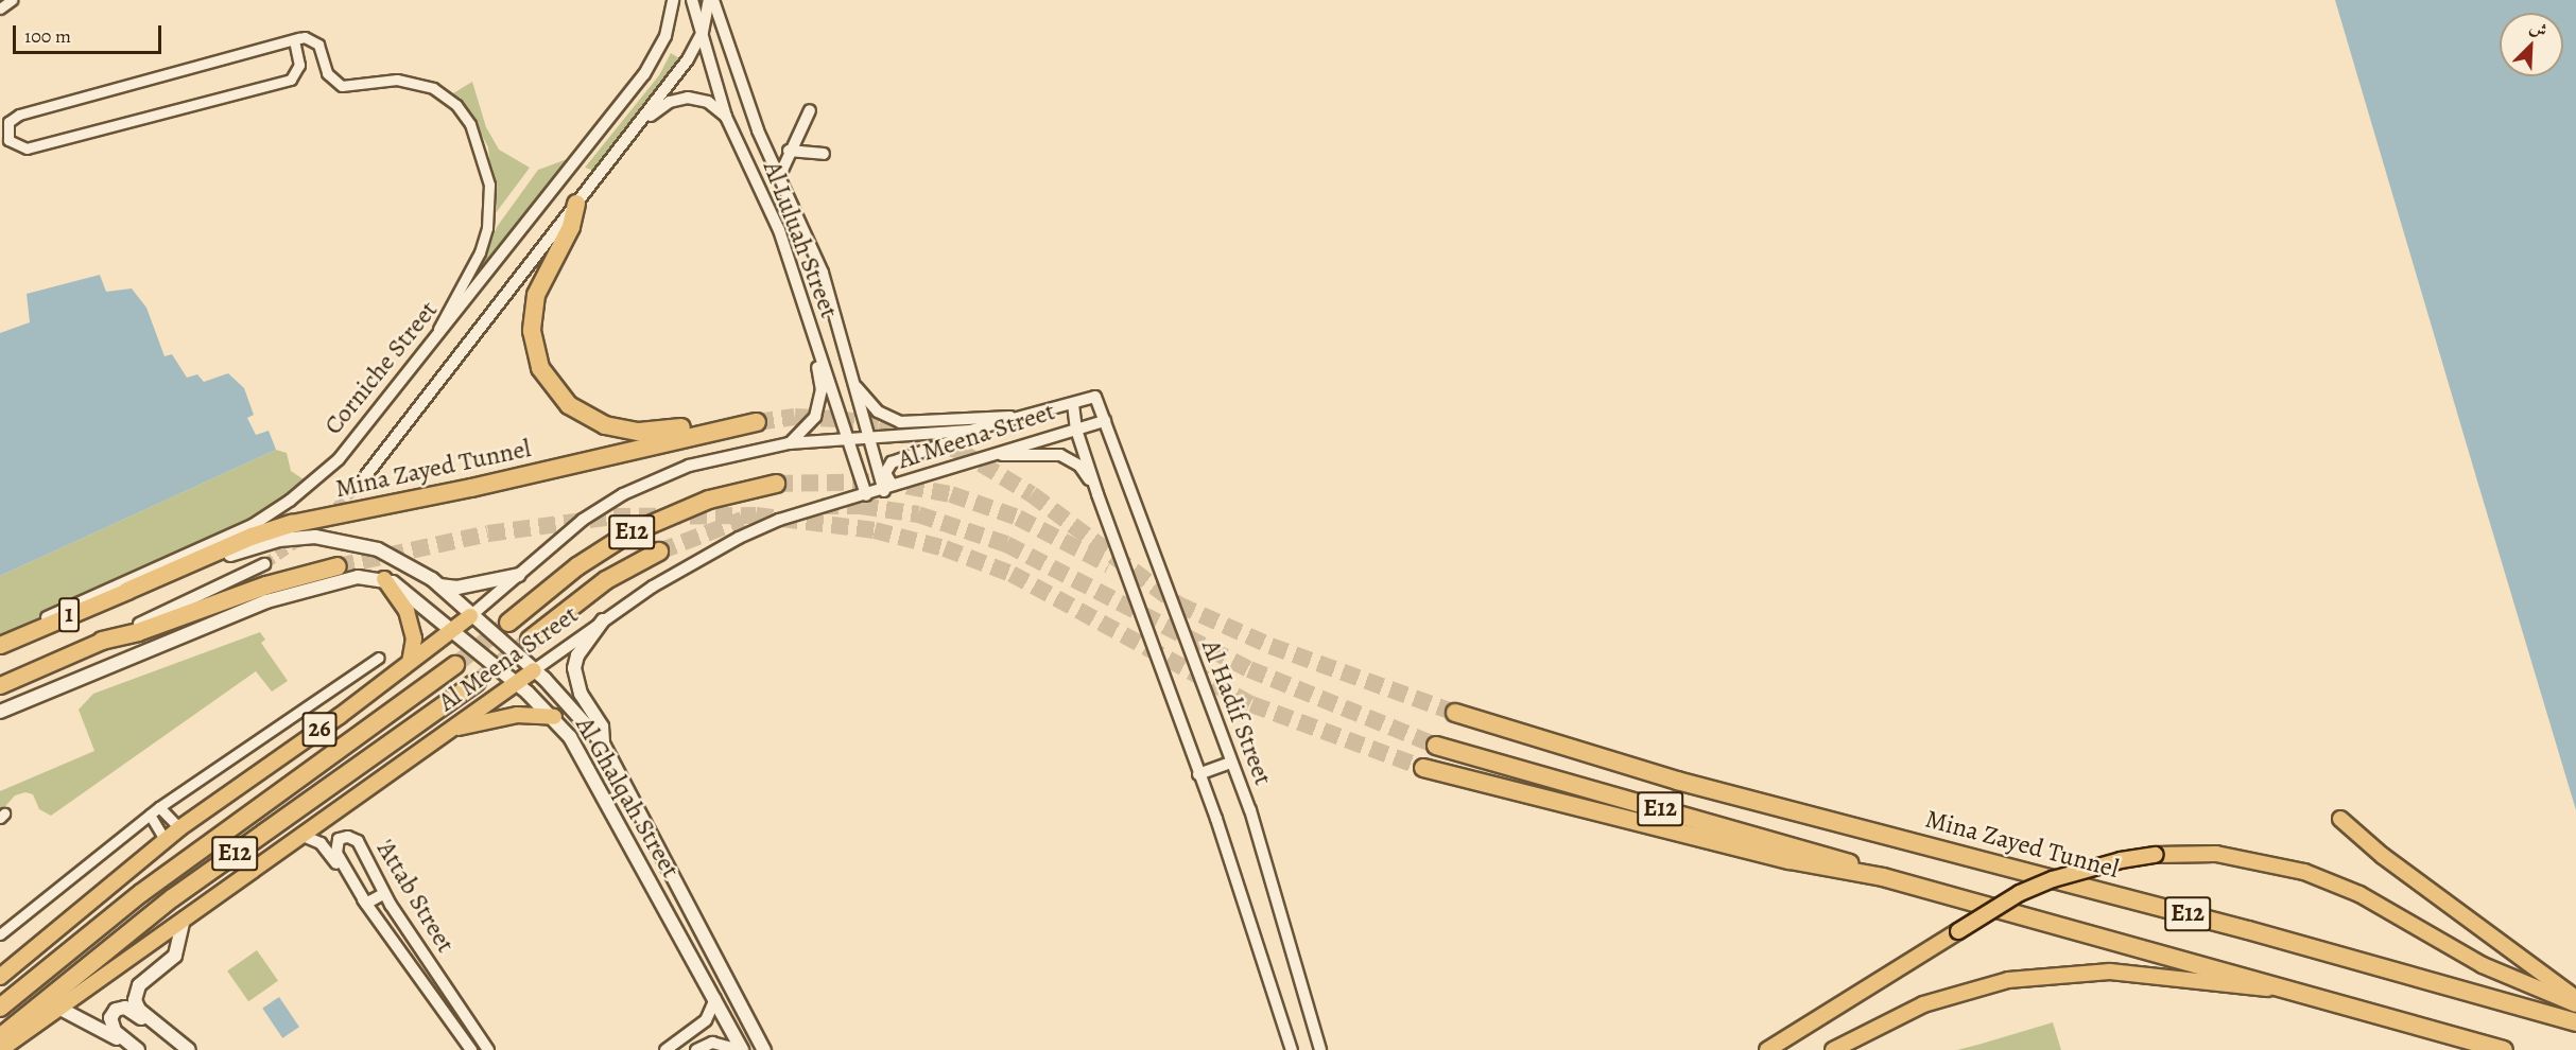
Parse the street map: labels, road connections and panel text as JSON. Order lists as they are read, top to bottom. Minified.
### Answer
{"streets":{"highway":["Corniche Street","Mina Zayed Tunnel","E12","1"],"main road":["Al Meena Street","26","Al Ghalqah Street"],"street":["Al Luluah Street","Al Hadif Street","'Attab Street"]},"crossings":[["Al Luluah Street","Corniche Street"],["Al Luluah Street","Al Meena Street"],["Corniche Street","Mina Zayed Tunnel"],["Corniche Street","Al Ghalqah Street"],["Al Meena Street","Al Hadif Street"],["Al Meena Street","Al Ghalqah Street"],["Al Meena Street","'Attab Street"],["Mina Zayed Tunnel","Al Ghalqah Street"]],"scale_bar":"100 m","north":"top right"}
